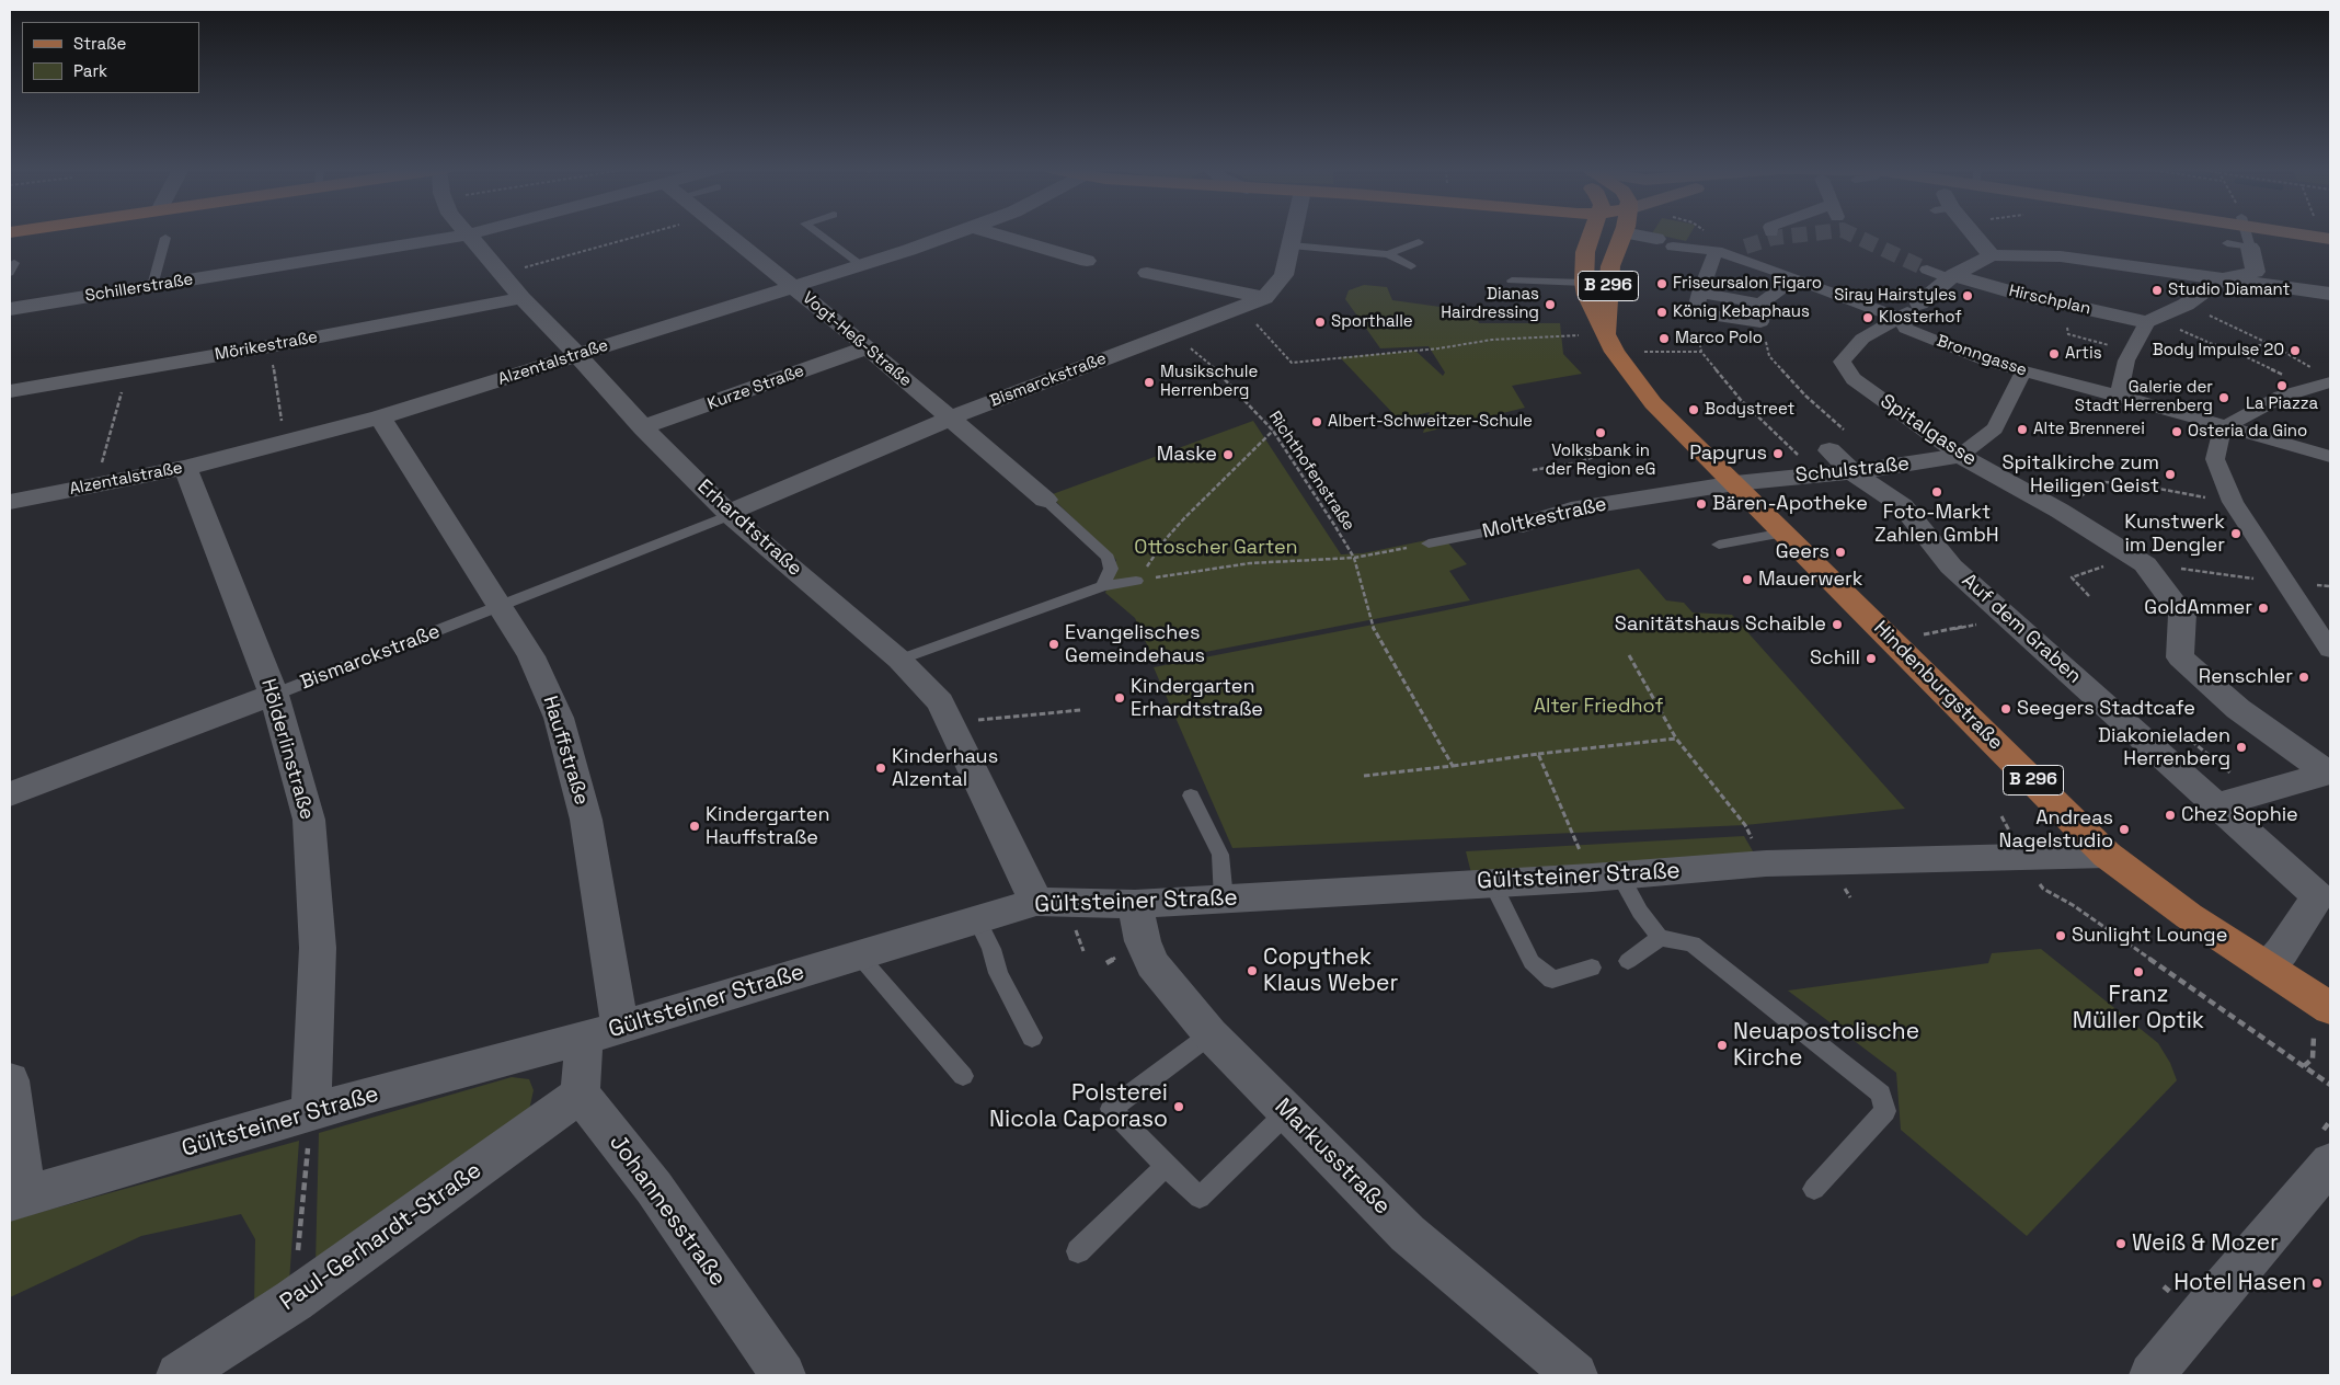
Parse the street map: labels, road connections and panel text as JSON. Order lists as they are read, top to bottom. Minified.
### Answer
{"streets":{"main road":["B 296","Hindenburgstraße"],"street":["Schillerstraße","Hirschplan","Vogt-Heß-Straße","Mörikestraße","Bronngasse","Alzentalstraße","Bismarckstraße","Kurze Straße","Spitalgasse","Schulstraße","Moltkestraße","Erhardtstraße","Auf dem Graben","Hölderlinstraße","Hauffstraße","Gültsteiner Straße","Markusstraße","Johannesstraße","Paul-Gerhardt-Straße"],"path":["Richthofenstraße"]},"crossings":[["Schillerstraße","Erhardtstraße"],["Vogt-Heß-Straße","Alzentalstraße"],["Vogt-Heß-Straße","Bismarckstraße"],["Vogt-Heß-Straße","Kurze Straße"],["Mörikestraße","Erhardtstraße"],["Bronngasse","Spitalgasse"],["Bronngasse","Schulstraße"],["Alzentalstraße","Erhardtstraße"],["Alzentalstraße","Hölderlinstraße"],["Alzentalstraße","Hauffstraße"],["Bismarckstraße","Richthofenstraße"],["Bismarckstraße","Erhardtstraße"],["Bismarckstraße","Hölderlinstraße"],["Bismarckstraße","Hauffstraße"],["Kurze Straße","Erhardtstraße"],["Spitalgasse","Schulstraße"],["Schulstraße","Moltkestraße"],["Schulstraße","Auf dem Graben"],["Schulstraße","Hindenburgstraße"],["Moltkestraße","Hindenburgstraße"],["Erhardtstraße","Gültsteiner Straße"],["Auf dem Graben","Hindenburgstraße"],["Hindenburgstraße","Gültsteiner Straße"],["Hölderlinstraße","Gültsteiner Straße"],["Hauffstraße","Gültsteiner Straße"],["Gültsteiner Straße","Markusstraße"],["Johannesstraße","Paul-Gerhardt-Straße"]],"parks":["Ottoscher Garten","Alter Friedhof"],"places":["Friseursalon Figaro","Studio Diamant","Siray Hairstyles","Dianas Hairdressing","König Kebaphaus","Klosterhof","Sporthalle","Marco Polo","Body Impulse 20","Artis","Musikschule Herrenberg","La Piazza","Galerie der Stadt Herrenberg","Bodystreet","Albert-Schweitzer-Schule","Alte Brennerei","Osteria da Gino","Volksbank in der Region eG","Papyrus","Maske","Spitalkirche zum Heiligen Geist","Foto-Markt Zahlen GmbH","Bären-Apotheke","Kunstwerk im Dengler","Geers","Mauerwerk","GoldAmmer","Sanitätshaus Schaible","Evangelisches Gemeindehaus","Schill","Renschler","Kindergarten Erhardtstraße","Seegers Stadtcafe","Diakonieladen Herrenberg","Kinderhaus Alzental","Chez Sophie","Kindergarten Hauffstraße","Andreas Nagelstudio","Sunlight Lounge","Copythek Klaus Weber","Franz Müller Optik","Neuapostolische Kirche","Polsterei Nicola Caporaso","Weiß & Mozer","Hotel Hasen"],"legend":["Straße","Park"]}
